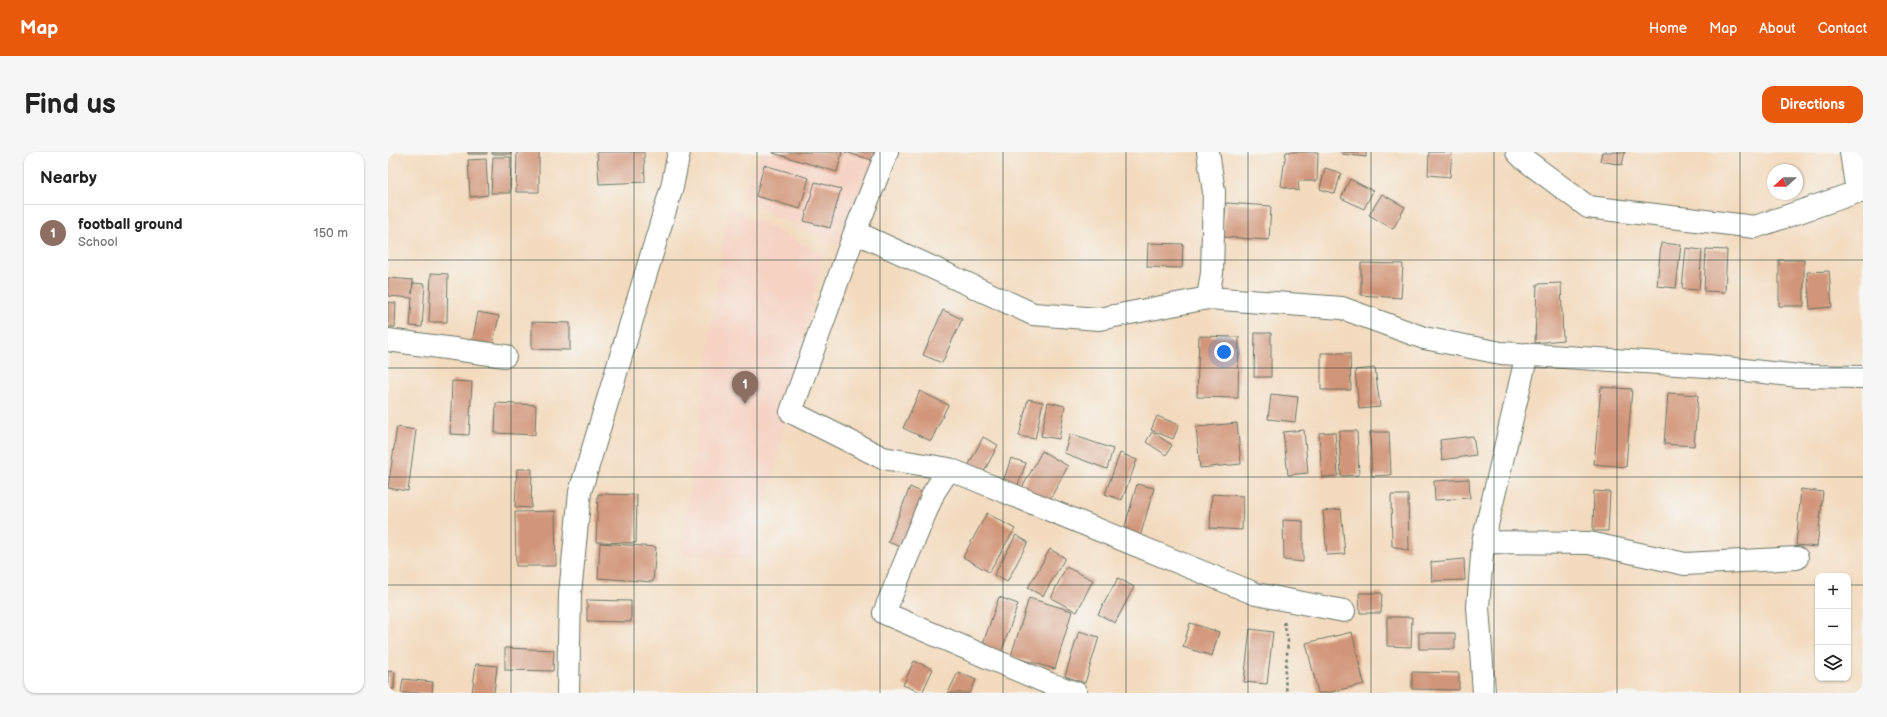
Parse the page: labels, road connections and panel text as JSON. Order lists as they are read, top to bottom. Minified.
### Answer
{"north":"left","page":{"header":"Map","nav":["Home","Map","About","Contact"],"buttons":"Directions","title":"Find us","heading":"Nearby","list":[{"mark":"1","name":"football ground","note":"School","value":"150 m"}],"pins":"1","map_buttons":["+","−"]}}
